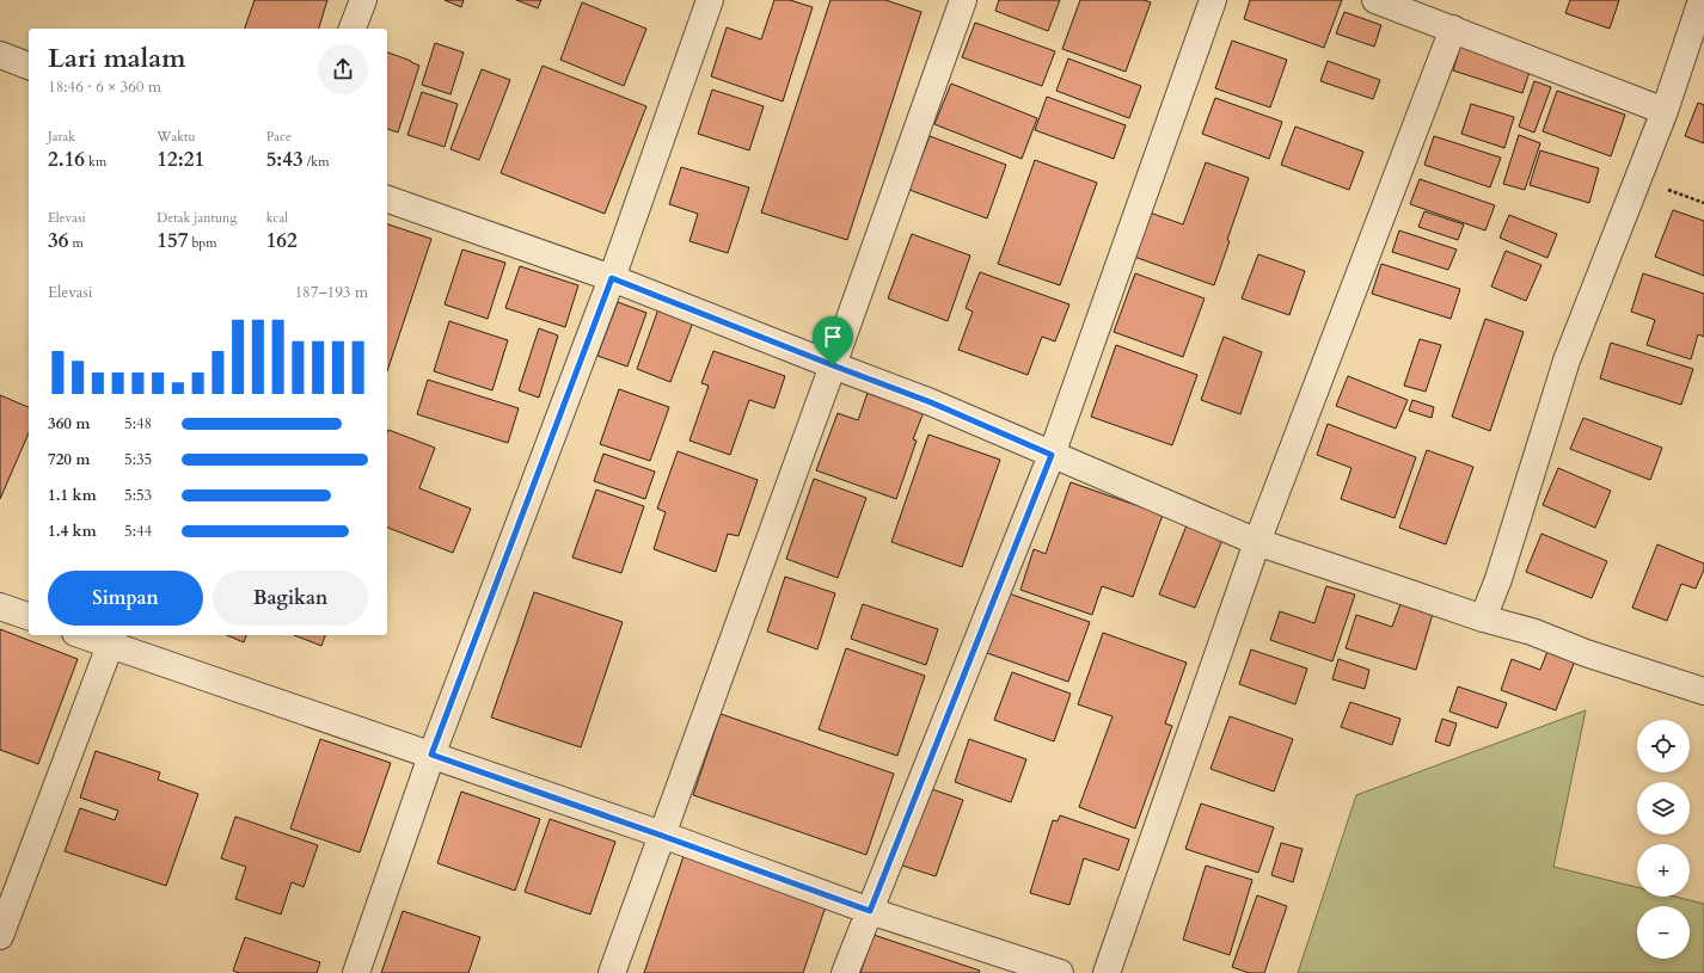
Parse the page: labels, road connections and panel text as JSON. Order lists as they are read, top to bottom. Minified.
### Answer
{"page":{"heading":["Lari malam","18:46 · 6 × 360 m"],"stats":[["Jarak","2.16 km"],["Waktu","12:21"],["Pace","5:43 /km"],["Elevasi","36 m"],["Detak jantung","157 bpm"],["kcal","162"]],"chart":["Elevasi","187–193 m"],"list":[{"name":"360 m","note":"5:48"},{"name":"720 m","note":"5:35"},{"name":"1.1 km","note":"5:53"},{"name":"1.4 km","note":"5:44"}],"buttons":["Simpan","Bagikan"],"map_buttons":["+","−"]}}
